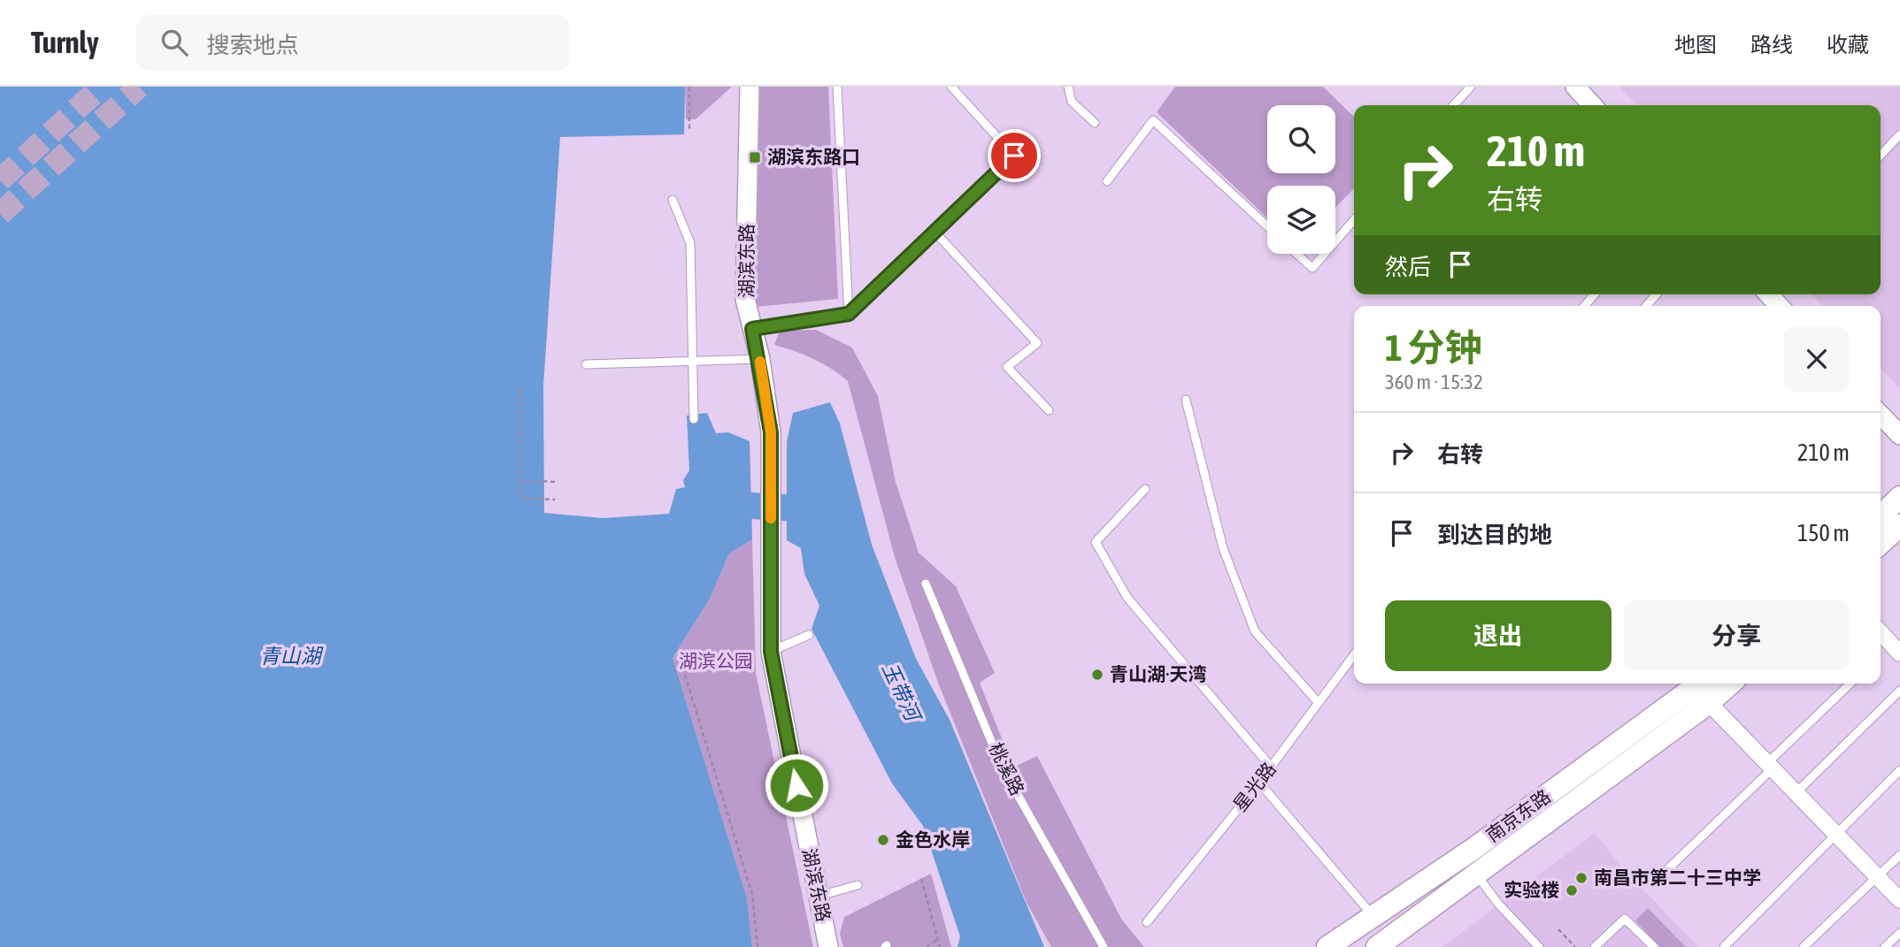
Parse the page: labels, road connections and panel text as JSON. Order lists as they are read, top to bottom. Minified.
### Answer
{"streets":{"main road":["南京东路"],"street":["湖滨东路"],"lane":["桃溪路","星光路"]},"water":["青山湖","玉带河"],"parks":["湖滨公园"],"places":{"transit":["湖滨东路口"],"other":["青山湖·天湾","金色水岸","南昌市第二十三中学","实验楼"]},"page":{"header":"Turnly","search":"搜索地点","nav":["地图","路线","收藏"],"turn":["210 m","右转"],"then":"然后","heading":["1 分钟","360 m · 15:32"],"list":[{"name":"右转","value":"210 m"},{"name":"到达目的地","value":"150 m"}],"buttons":["退出","分享"]}}
